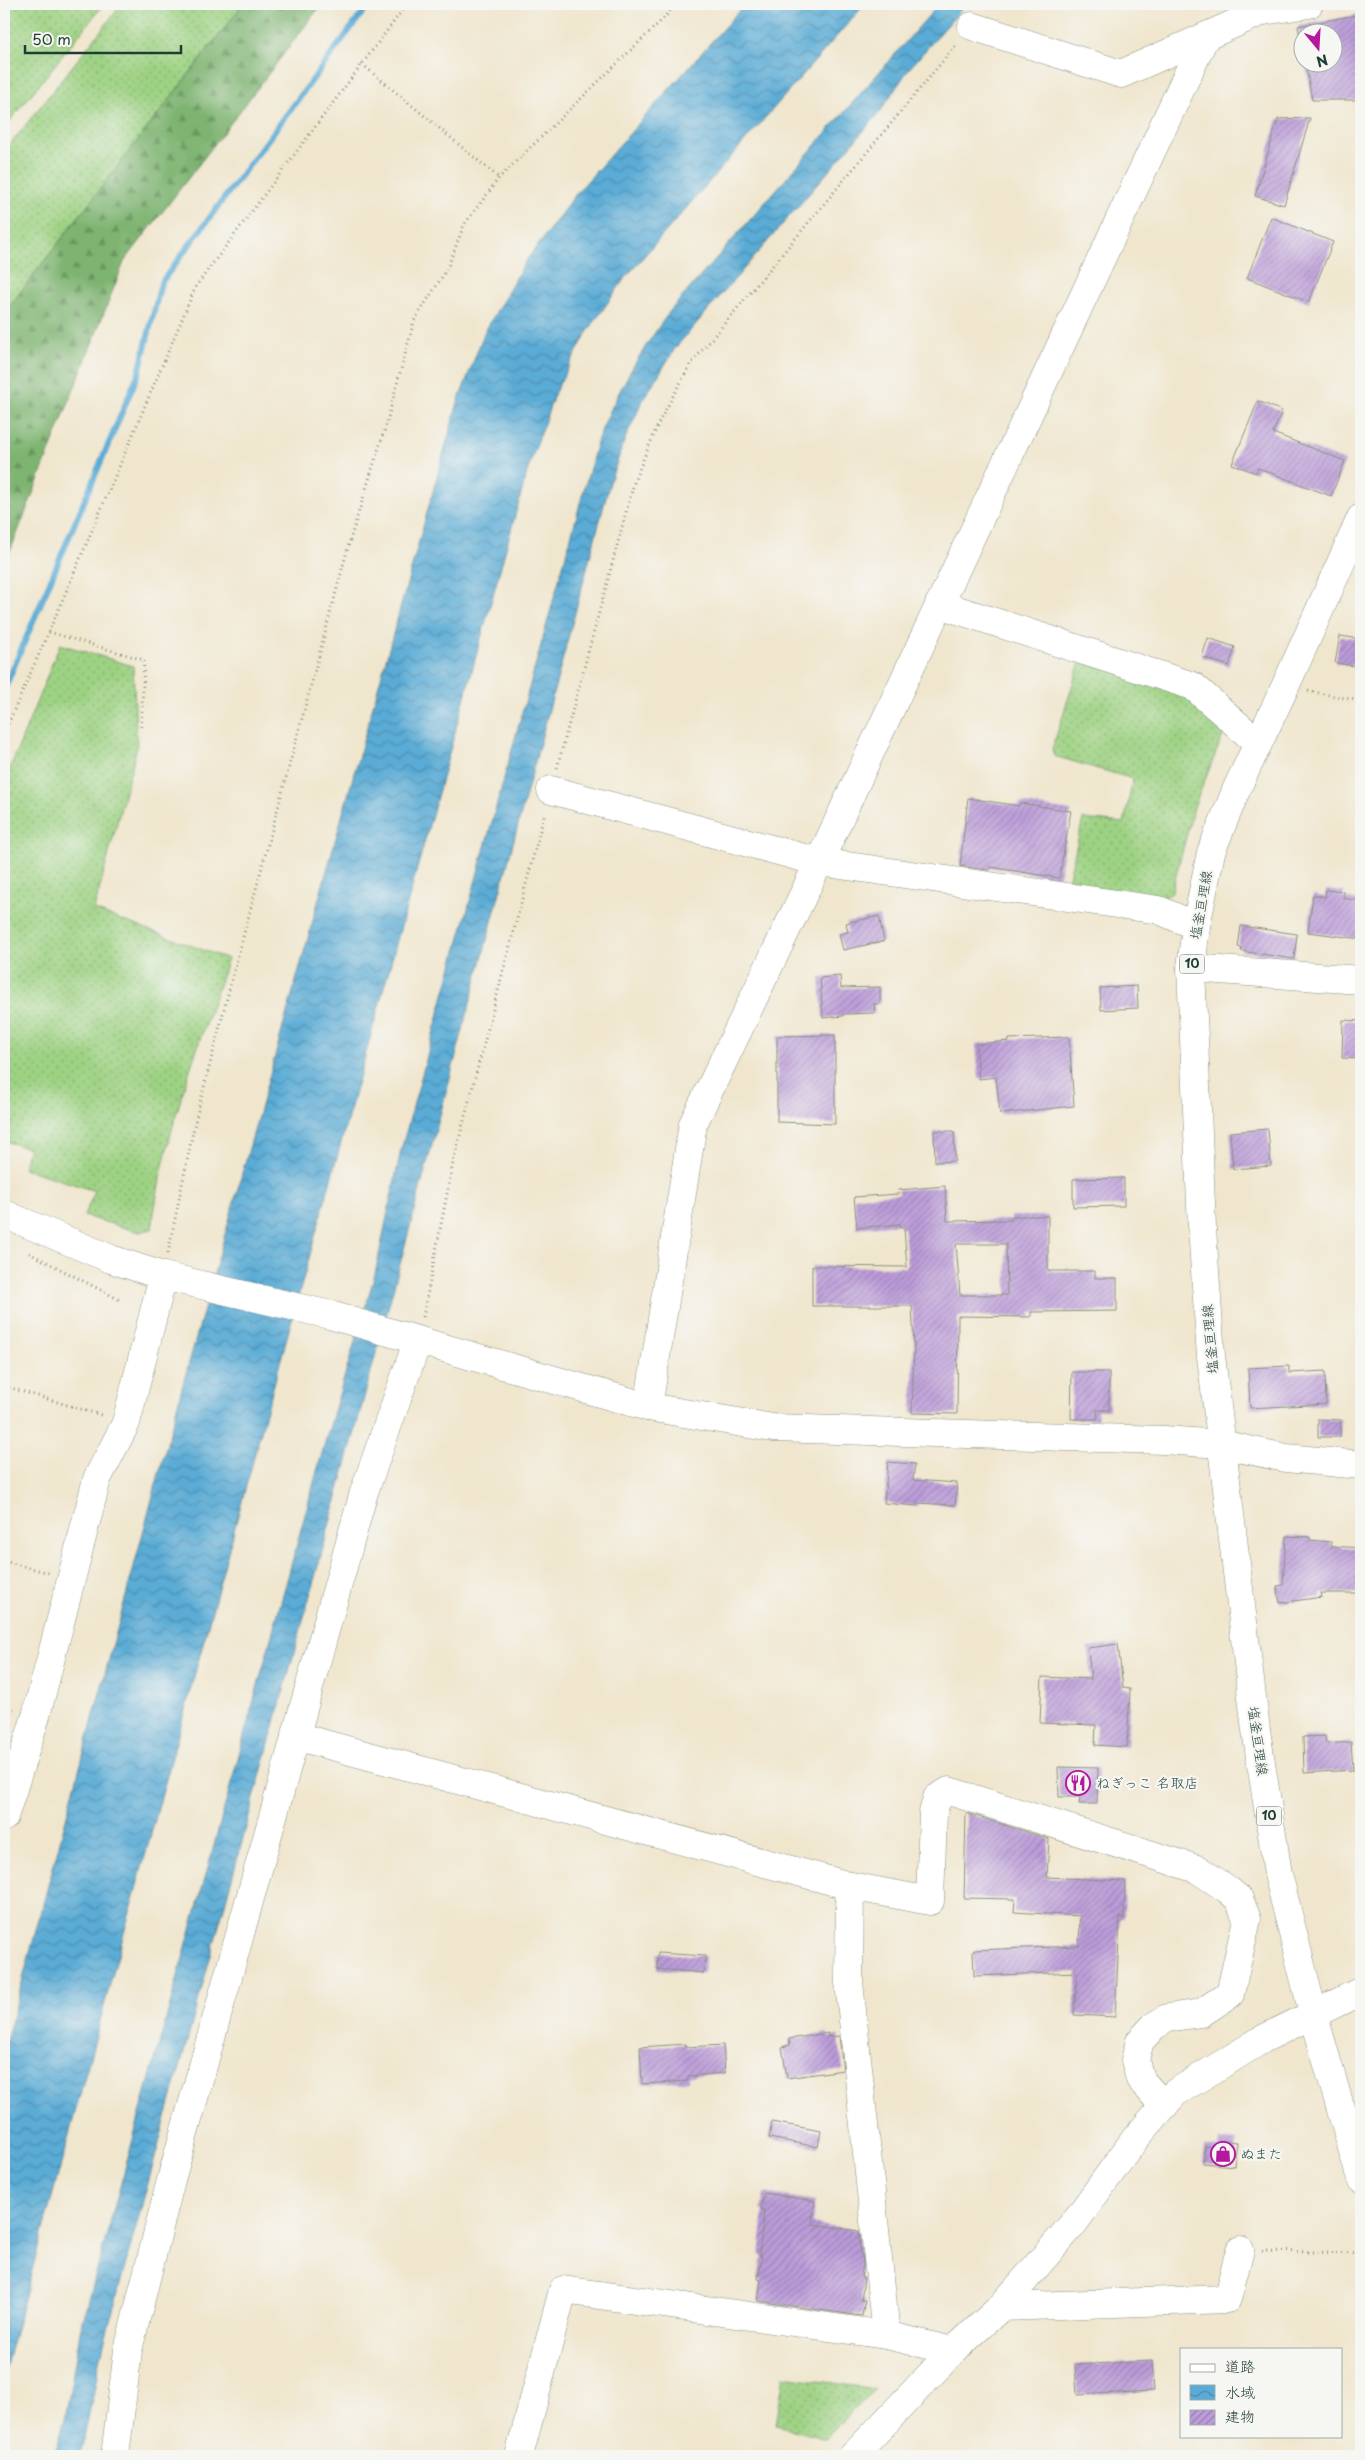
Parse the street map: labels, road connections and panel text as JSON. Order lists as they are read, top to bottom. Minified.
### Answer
{"streets":{"street":["塩釜亘理線","10"]},"places":{"restaurant":["ねぎっこ 名取店"],"shop":["ぬまた"]},"legend":["道路","水域","建物"],"scale_bar":"50 m","north":"bottom"}
